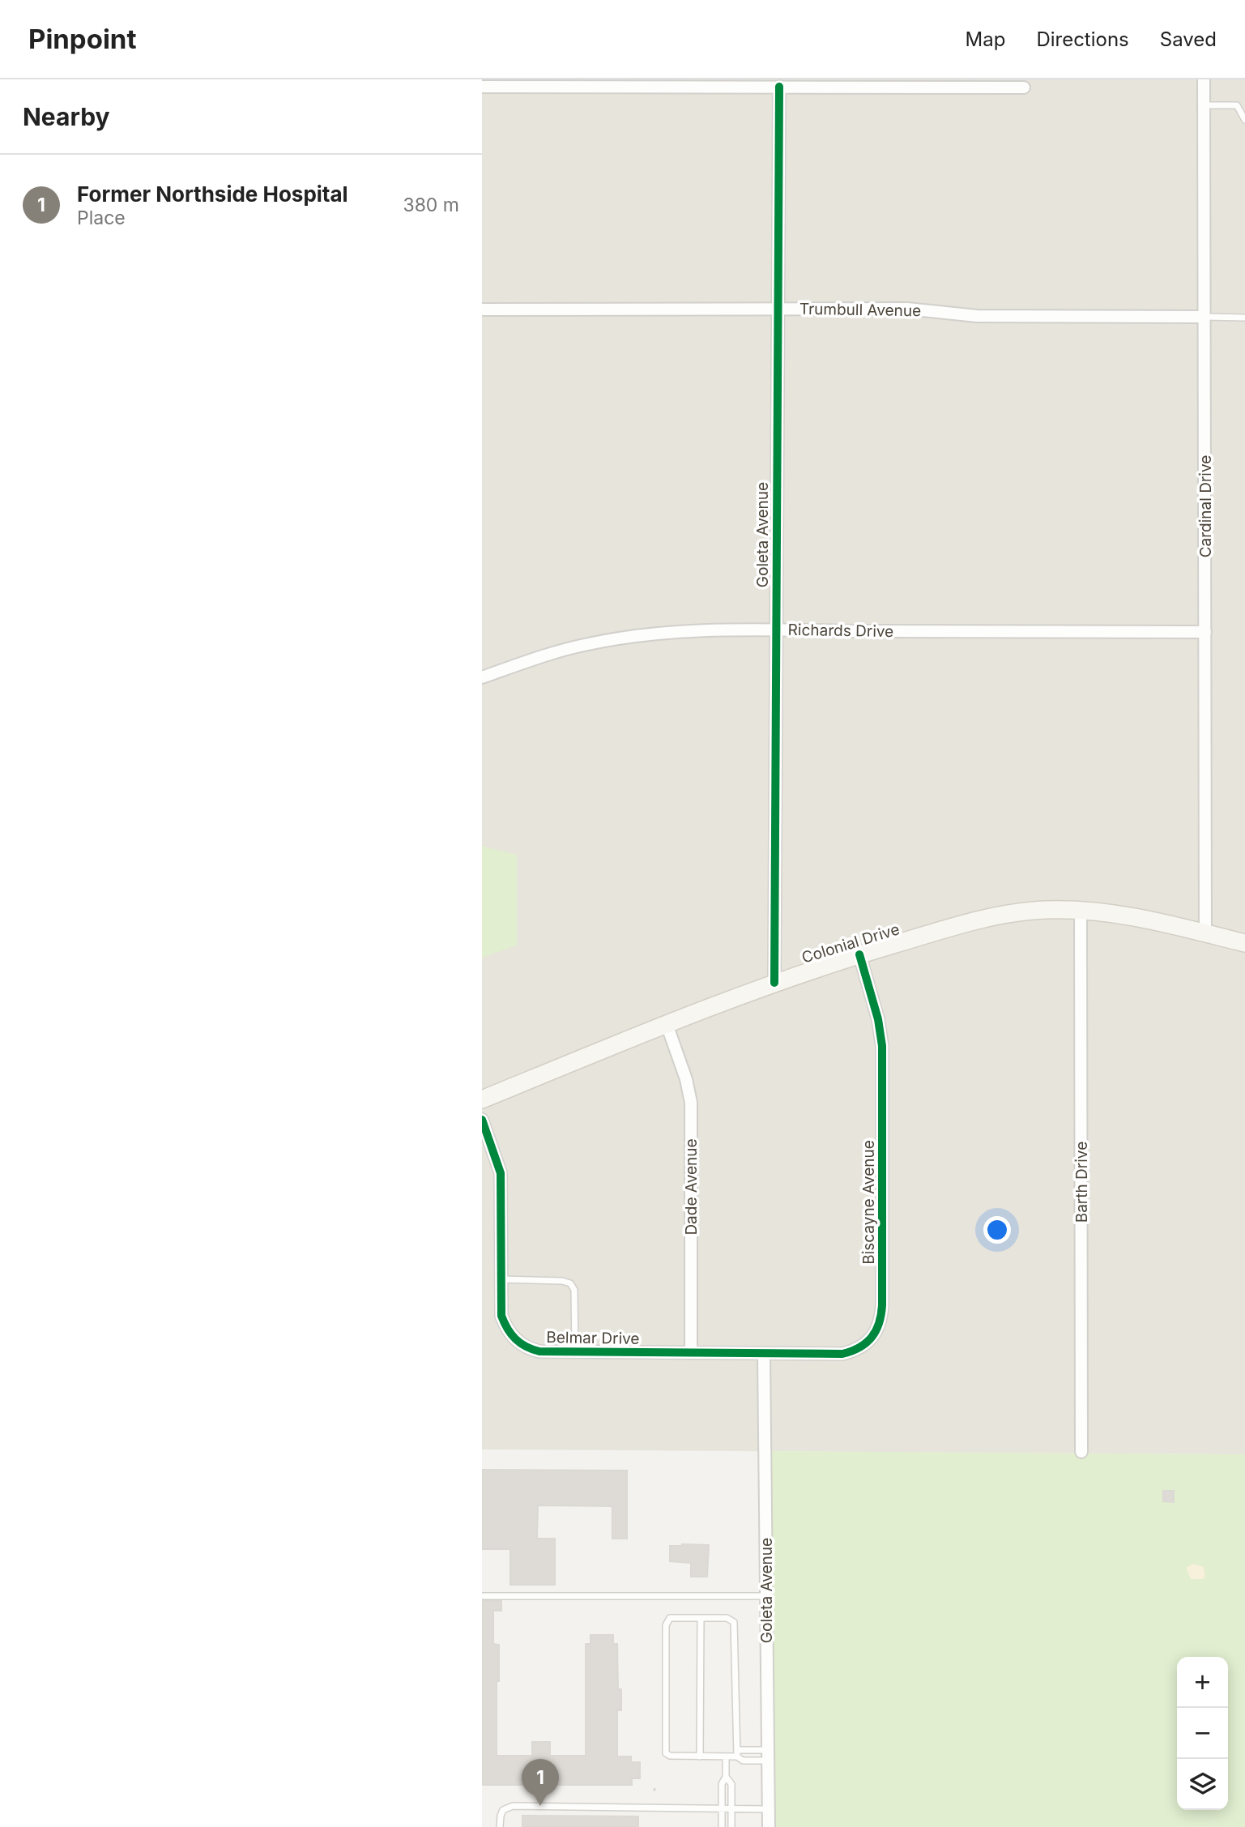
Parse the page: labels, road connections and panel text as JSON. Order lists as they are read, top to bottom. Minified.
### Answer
{"streets":{"street":["Trumbull Avenue","Cardinal Drive","Goleta Avenue","Richards Drive","Colonial Drive","Barth Drive","Dade Avenue","Biscayne Avenue","Belmar Drive"]},"crossings":[["Trumbull Avenue","Cardinal Drive"],["Trumbull Avenue","Goleta Avenue"],["Cardinal Drive","Richards Drive"],["Cardinal Drive","Colonial Drive"],["Goleta Avenue","Richards Drive"],["Goleta Avenue","Colonial Drive"],["Goleta Avenue","Biscayne Avenue"],["Goleta Avenue","Belmar Drive"],["Colonial Drive","Barth Drive"],["Colonial Drive","Dade Avenue"],["Colonial Drive","Biscayne Avenue"],["Dade Avenue","Belmar Drive"],["Biscayne Avenue","Belmar Drive"]],"page":{"header":"Pinpoint","nav":["Map","Directions","Saved"],"heading":"Nearby","list":[{"mark":"1","name":"Former Northside Hospital","note":"Place","value":"380 m"}],"map_buttons":["+","−"],"pins":"1"}}
